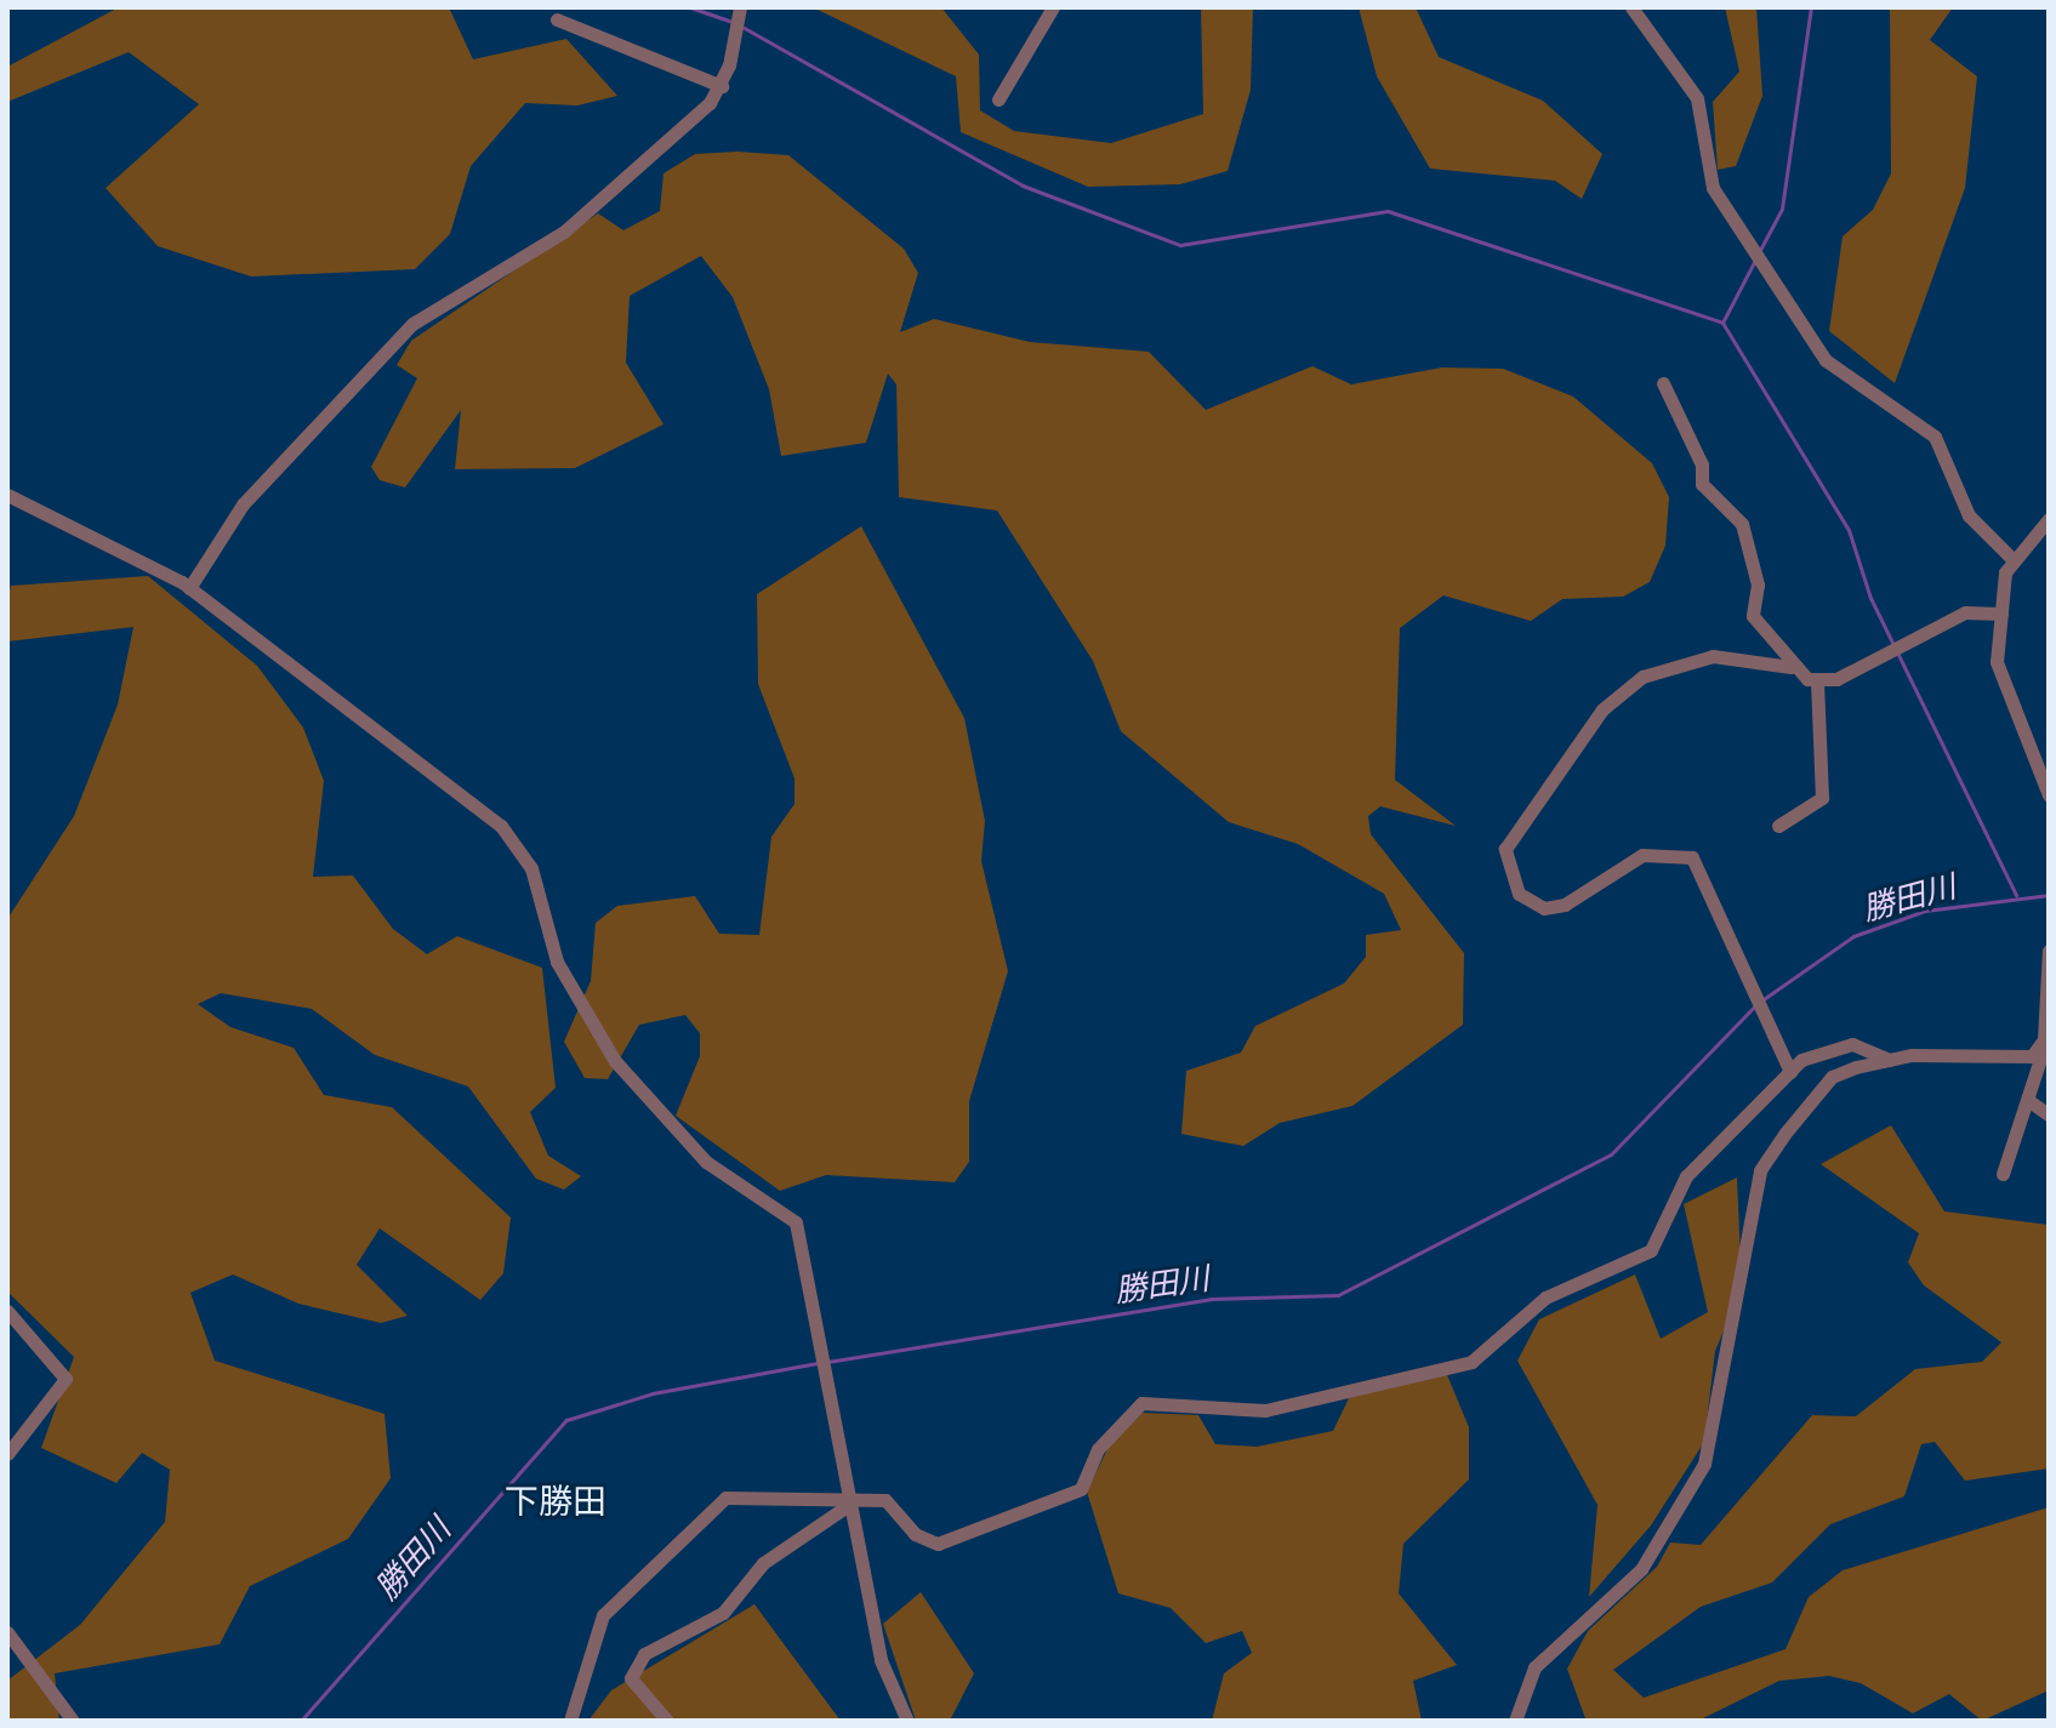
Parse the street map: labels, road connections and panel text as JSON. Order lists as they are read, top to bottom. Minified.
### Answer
{"districts":["下勝田"],"water":["勝田川"]}
